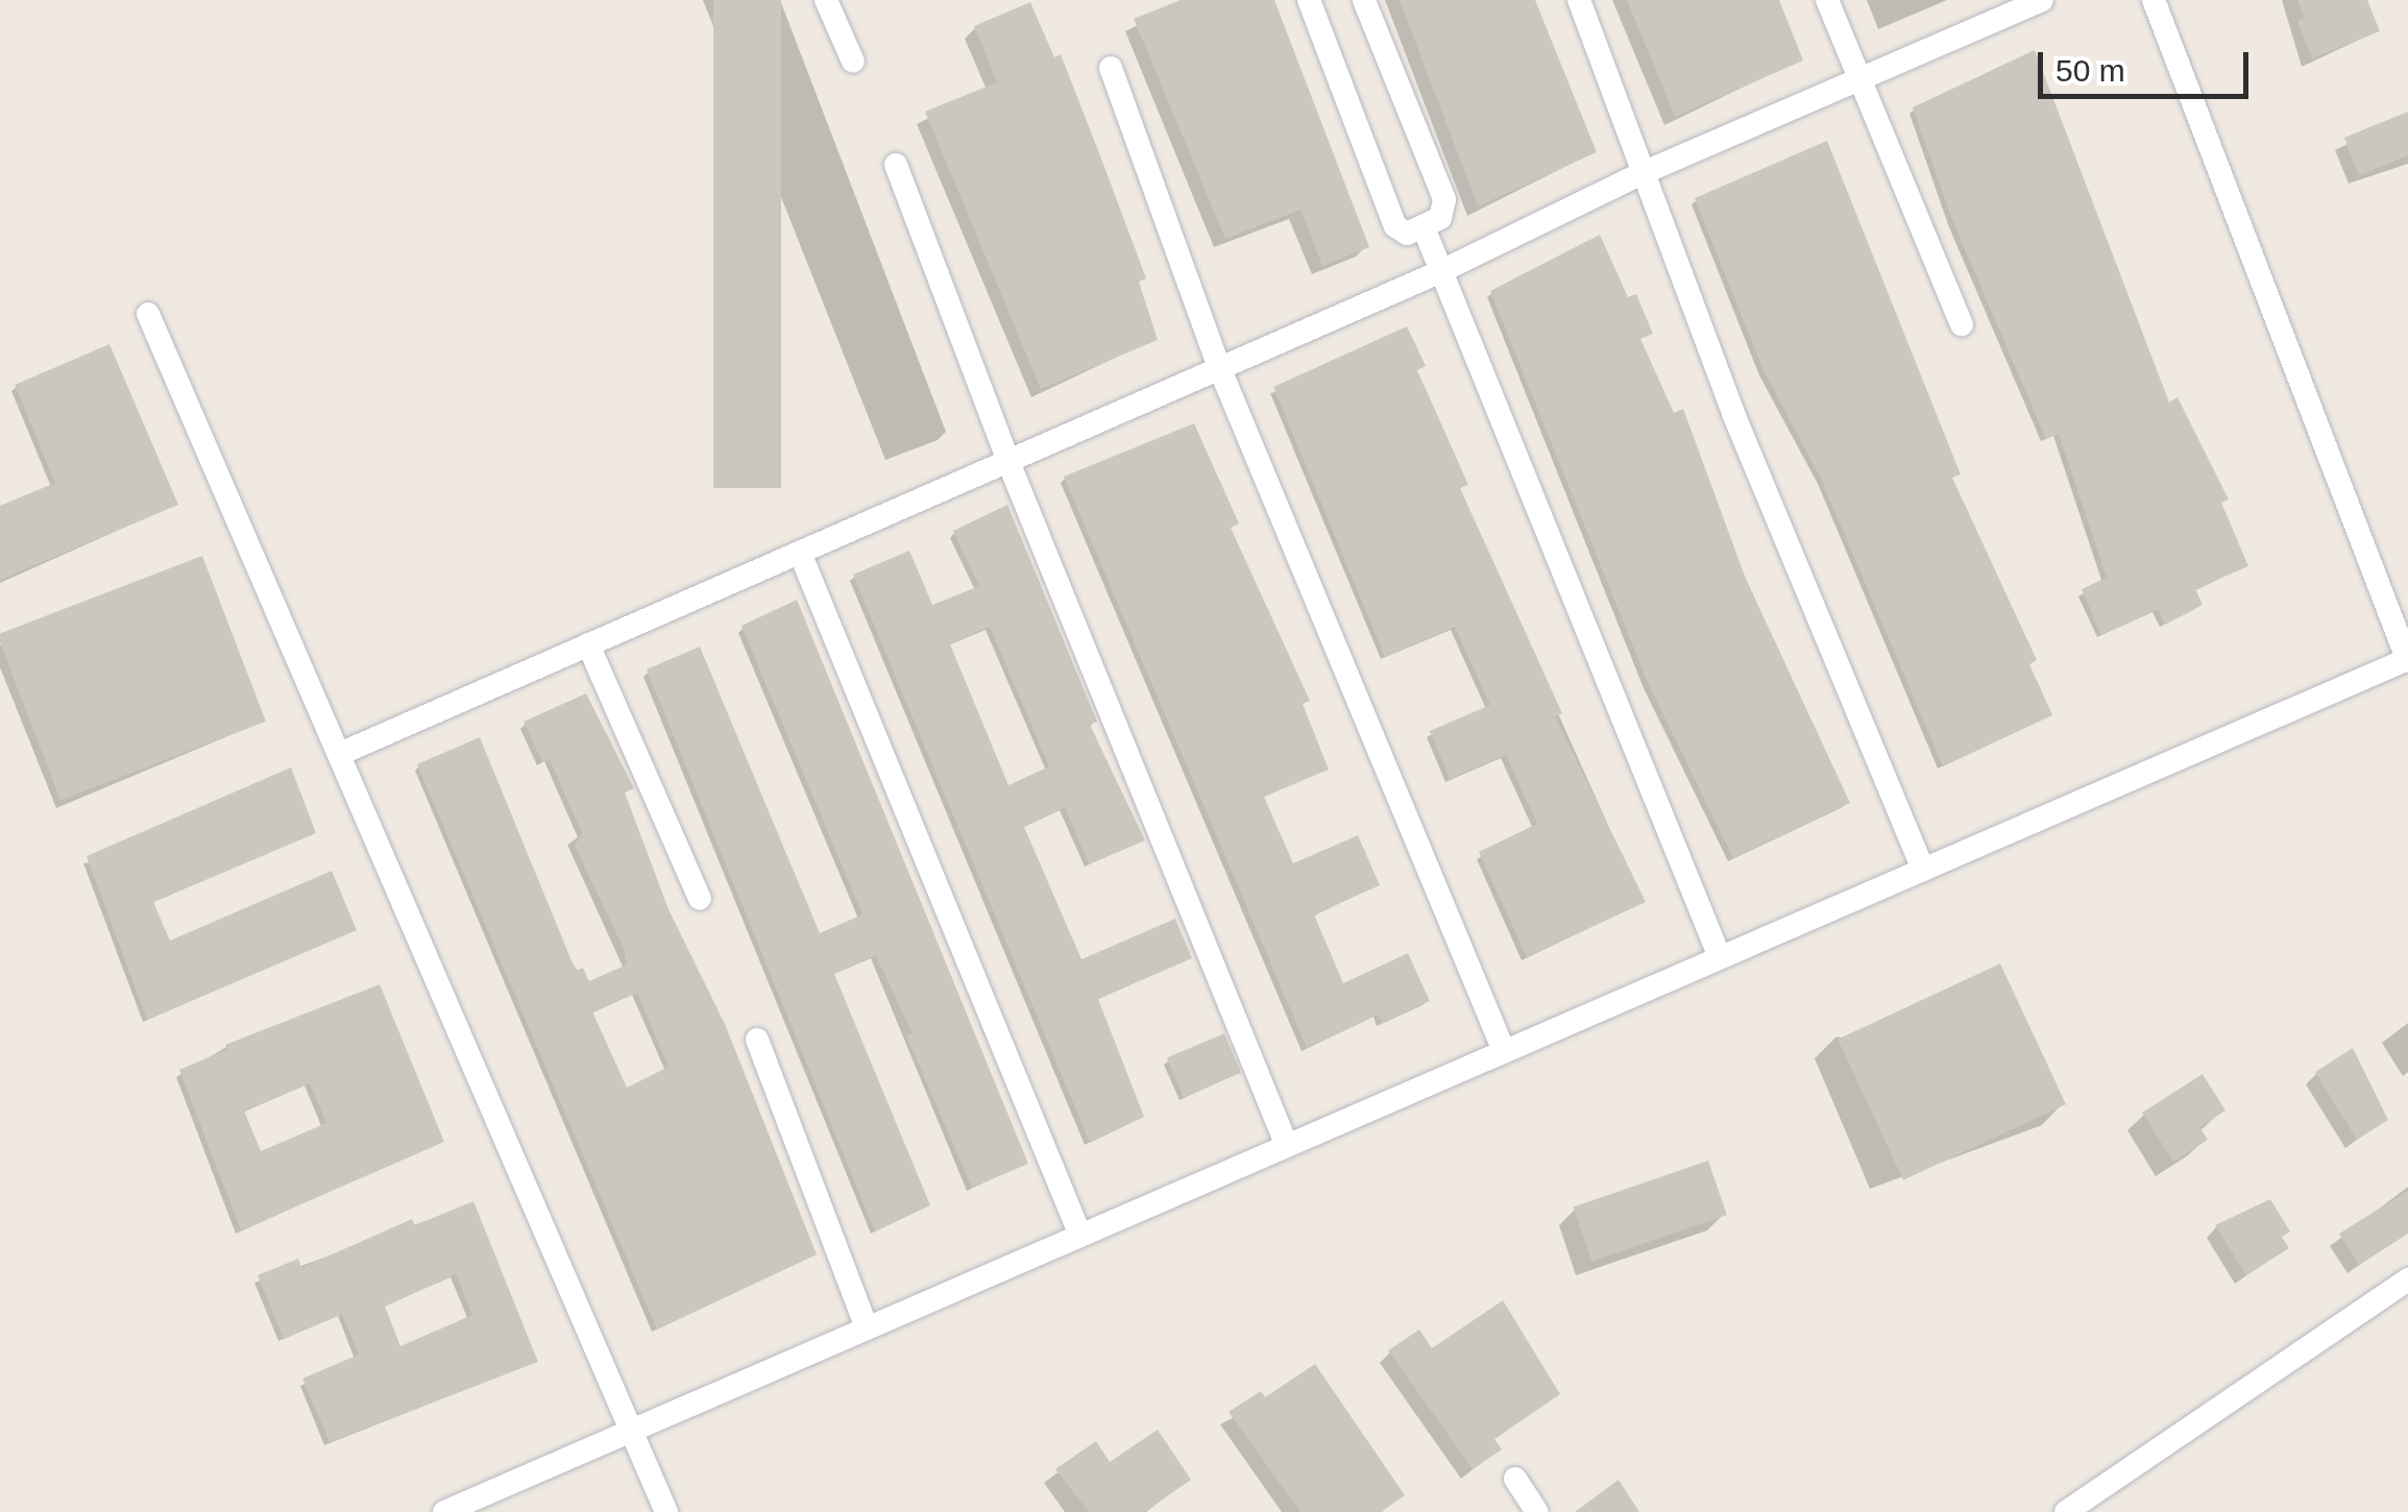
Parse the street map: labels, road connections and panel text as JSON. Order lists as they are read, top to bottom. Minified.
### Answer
{"scale_bar":"50 m"}
